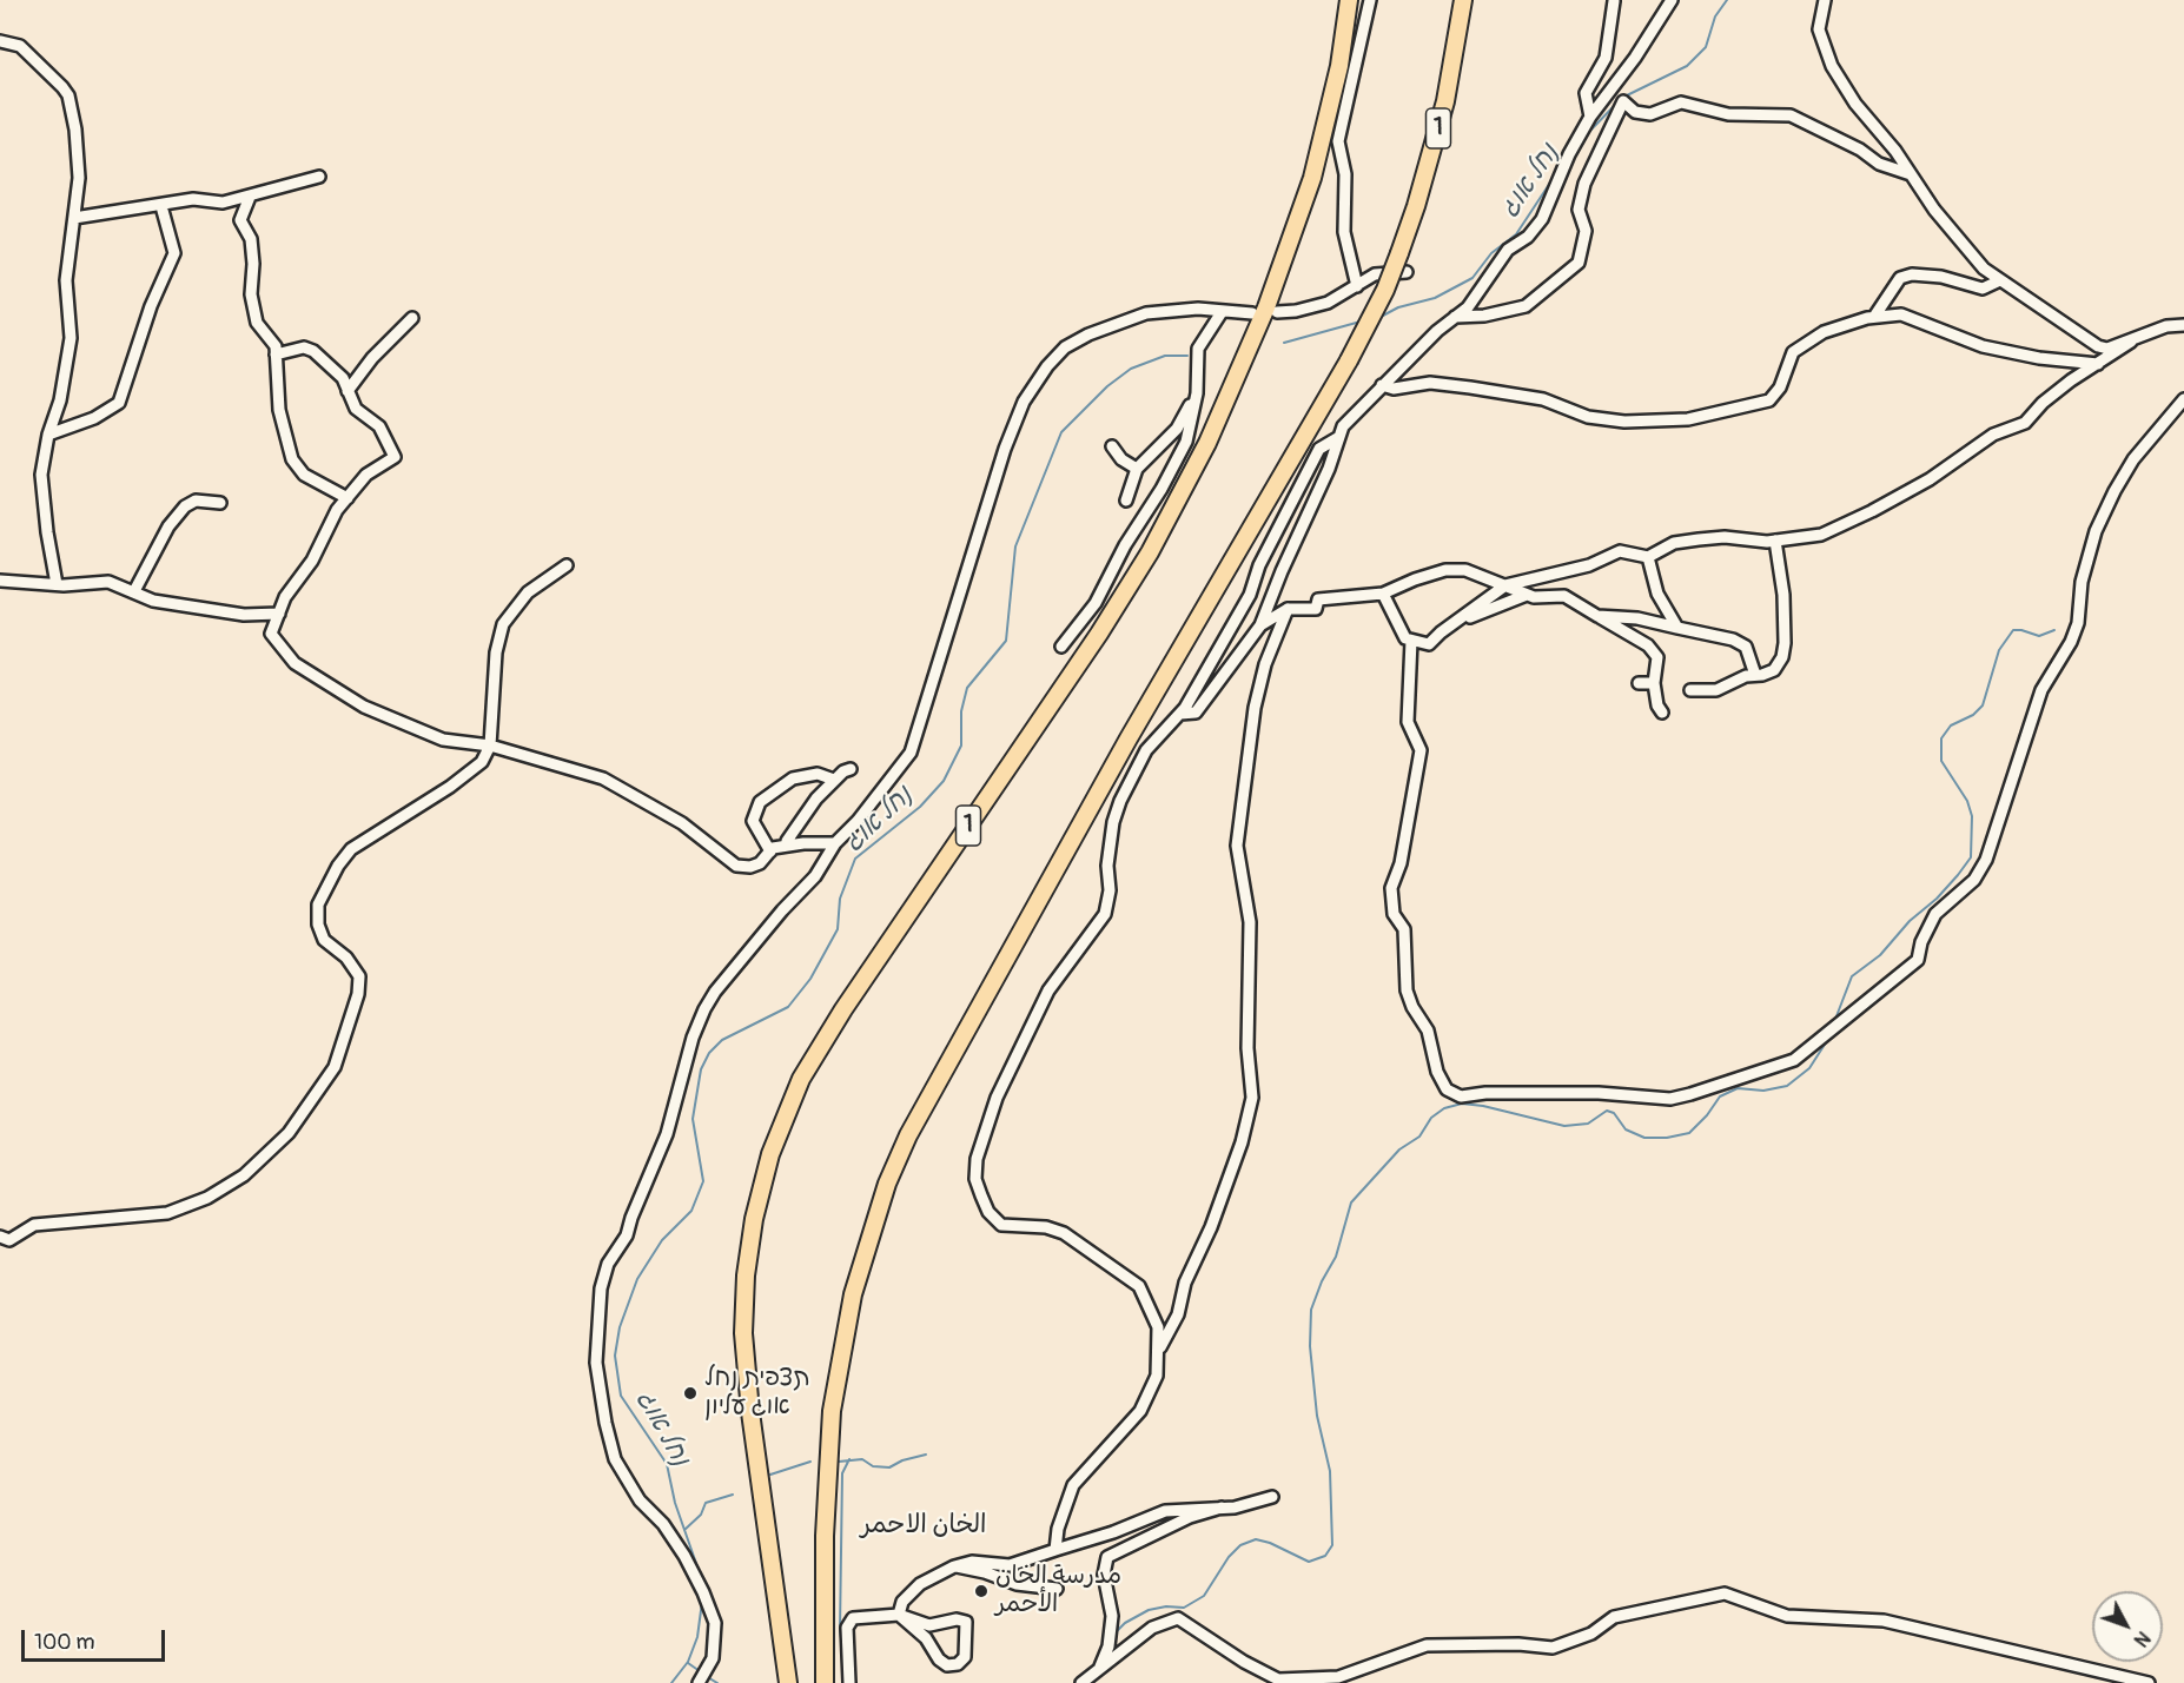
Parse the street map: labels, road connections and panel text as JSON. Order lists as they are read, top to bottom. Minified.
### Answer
{"streets":{"highway":["1"]},"districts":["الخان الاحمر"],"water":["נחל אוג"],"places":["תצפית נחל אוג עליון","مدرسة الخان الأحمر"],"scale_bar":"100 m","north":"bottom right"}
